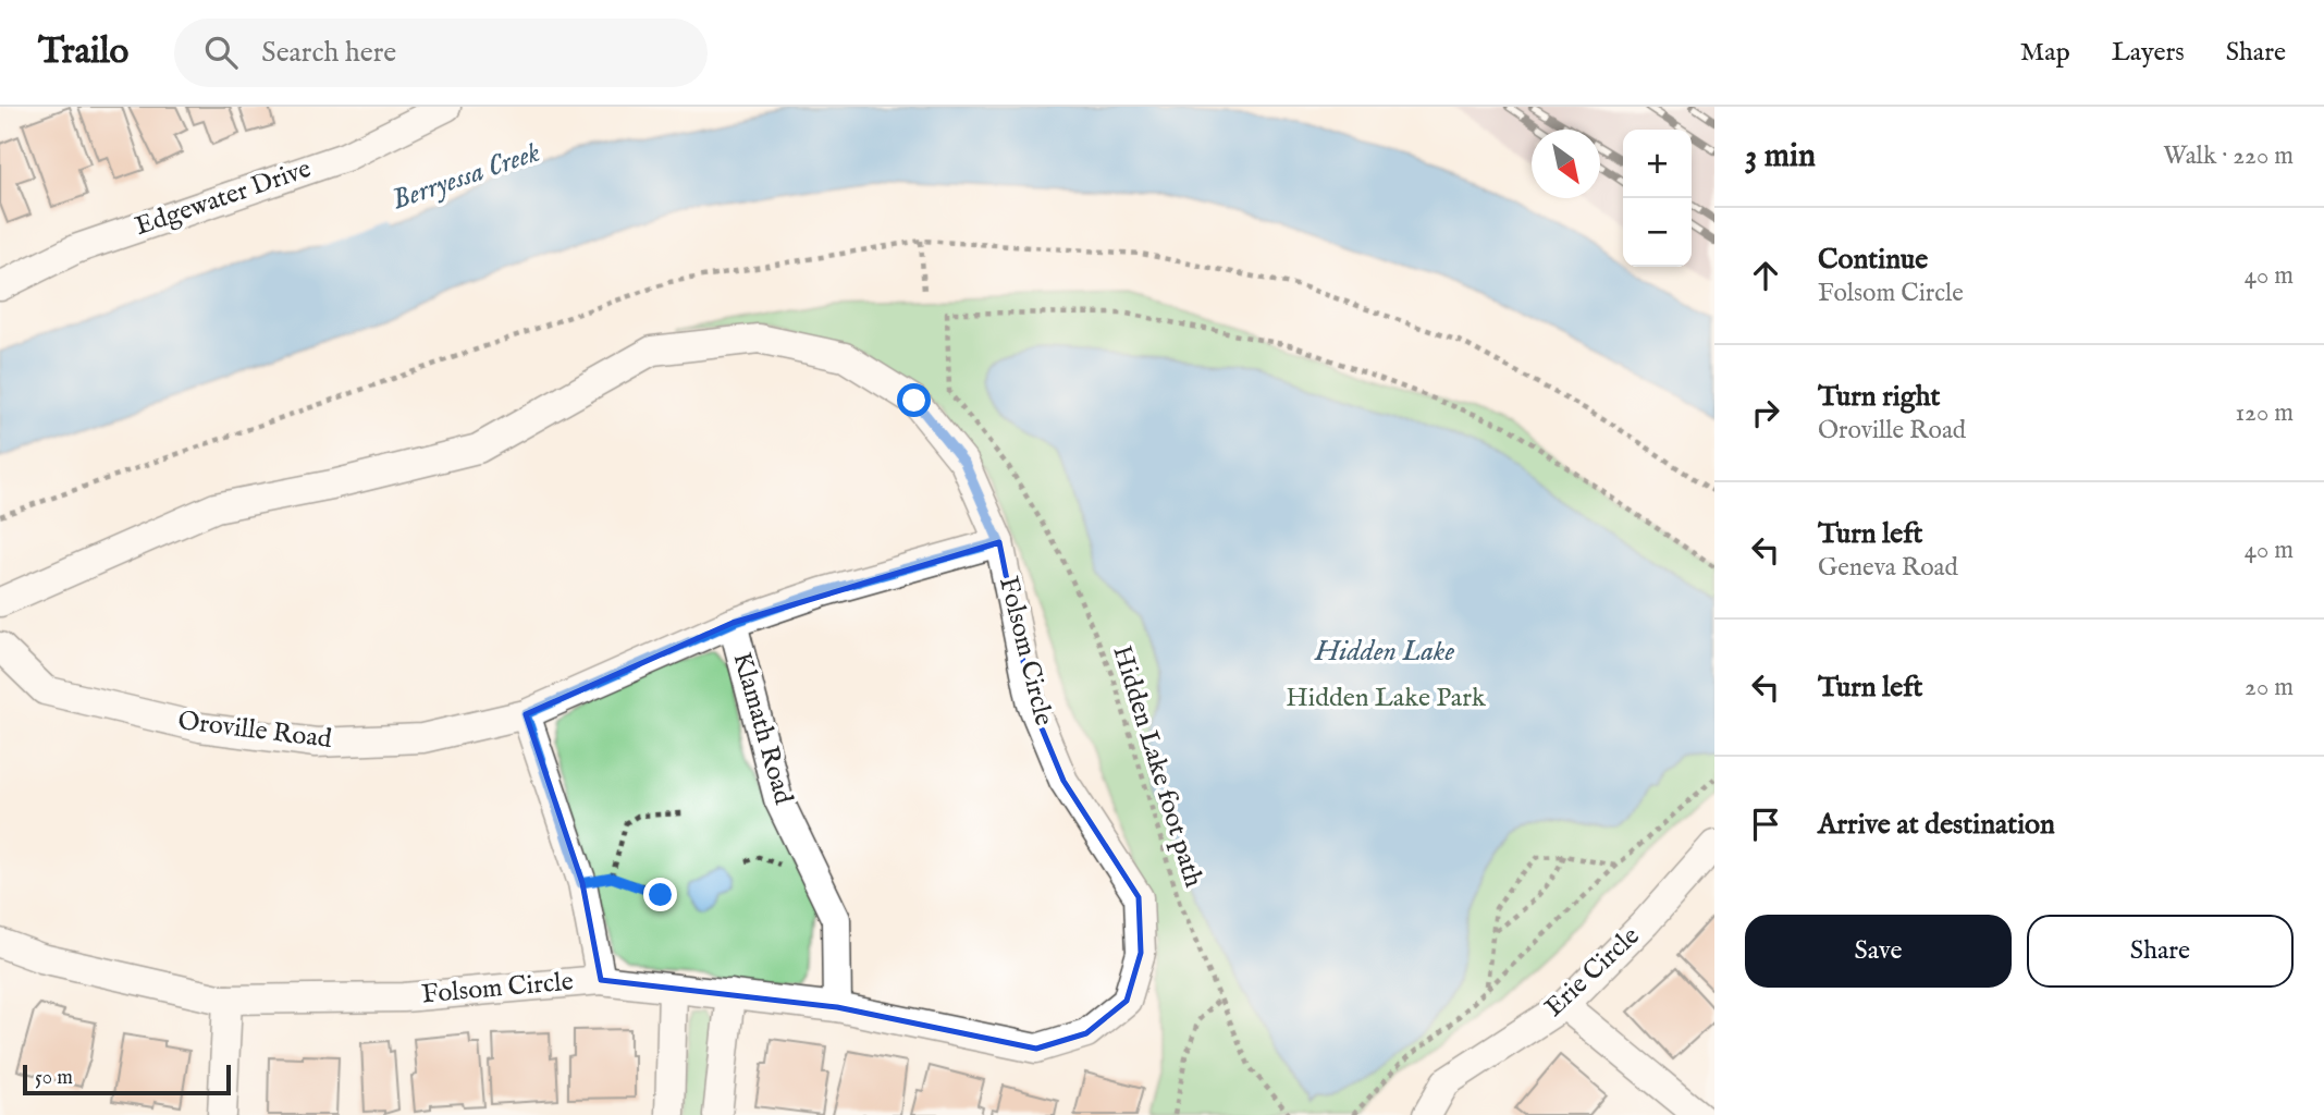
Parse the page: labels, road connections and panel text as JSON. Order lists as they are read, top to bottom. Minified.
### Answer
{"streets":{"street":["Edgewater Drive","Folsom Circle","Klamath Road","Oroville Road","Erie Circle"],"path":["Hidden Lake foot path"]},"crossings":[["Folsom Circle","Klamath Road"],["Folsom Circle","Oroville Road"],["Klamath Road","Oroville Road"]],"water":["Berryessa Creek","Hidden Lake"],"parks":["Hidden Lake Park"],"scale_bar":"50 m","north":"bottom right","page":{"header":"Trailo","search":"Search here","nav":["Map","Layers","Share"],"heading":["3 min","Walk · 220 m"],"map_buttons":["+","−"],"list":[["Continue","Folsom Circle","40 m"],["Turn right","Oroville Road","120 m"],["Turn left","Geneva Road","40 m"],["Turn left","20 m"],"Arrive at destination"],"buttons":["Save","Share"],"scale":"50 m"}}
